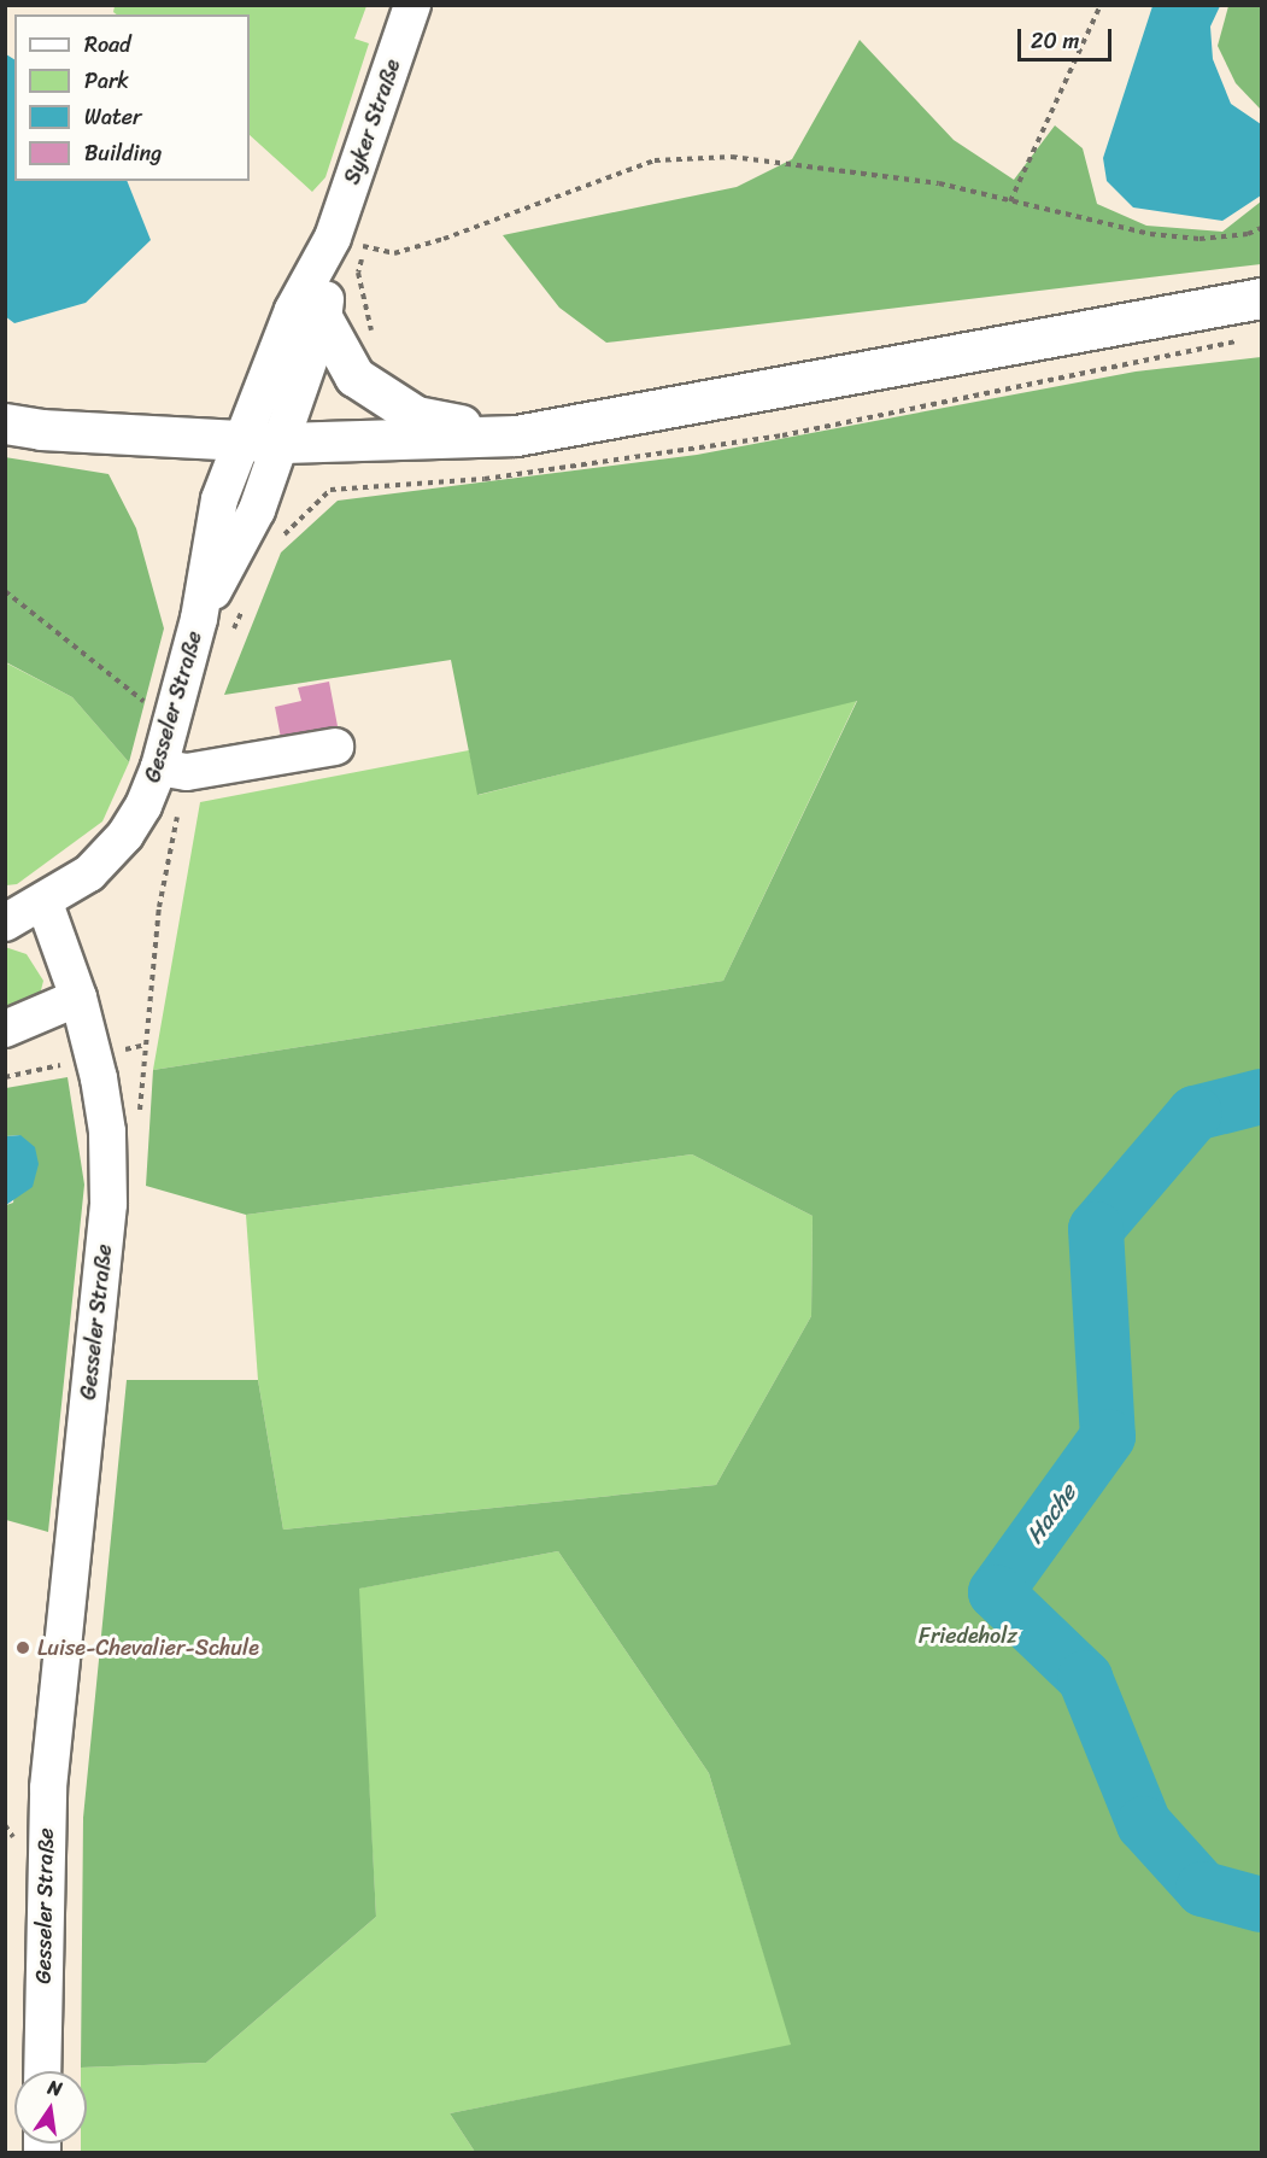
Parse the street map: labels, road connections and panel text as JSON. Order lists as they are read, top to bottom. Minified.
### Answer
{"streets":{"street":["Syker Straße","Gesseler Straße"]},"crossings":[["Syker Straße","Gesseler Straße"]],"water":["Hache"],"parks":["Friedeholz"],"places":["Luise-Chevalier-Schule"],"legend":["Road","Park","Water","Building"],"scale_bar":"20 m","north":"top"}
